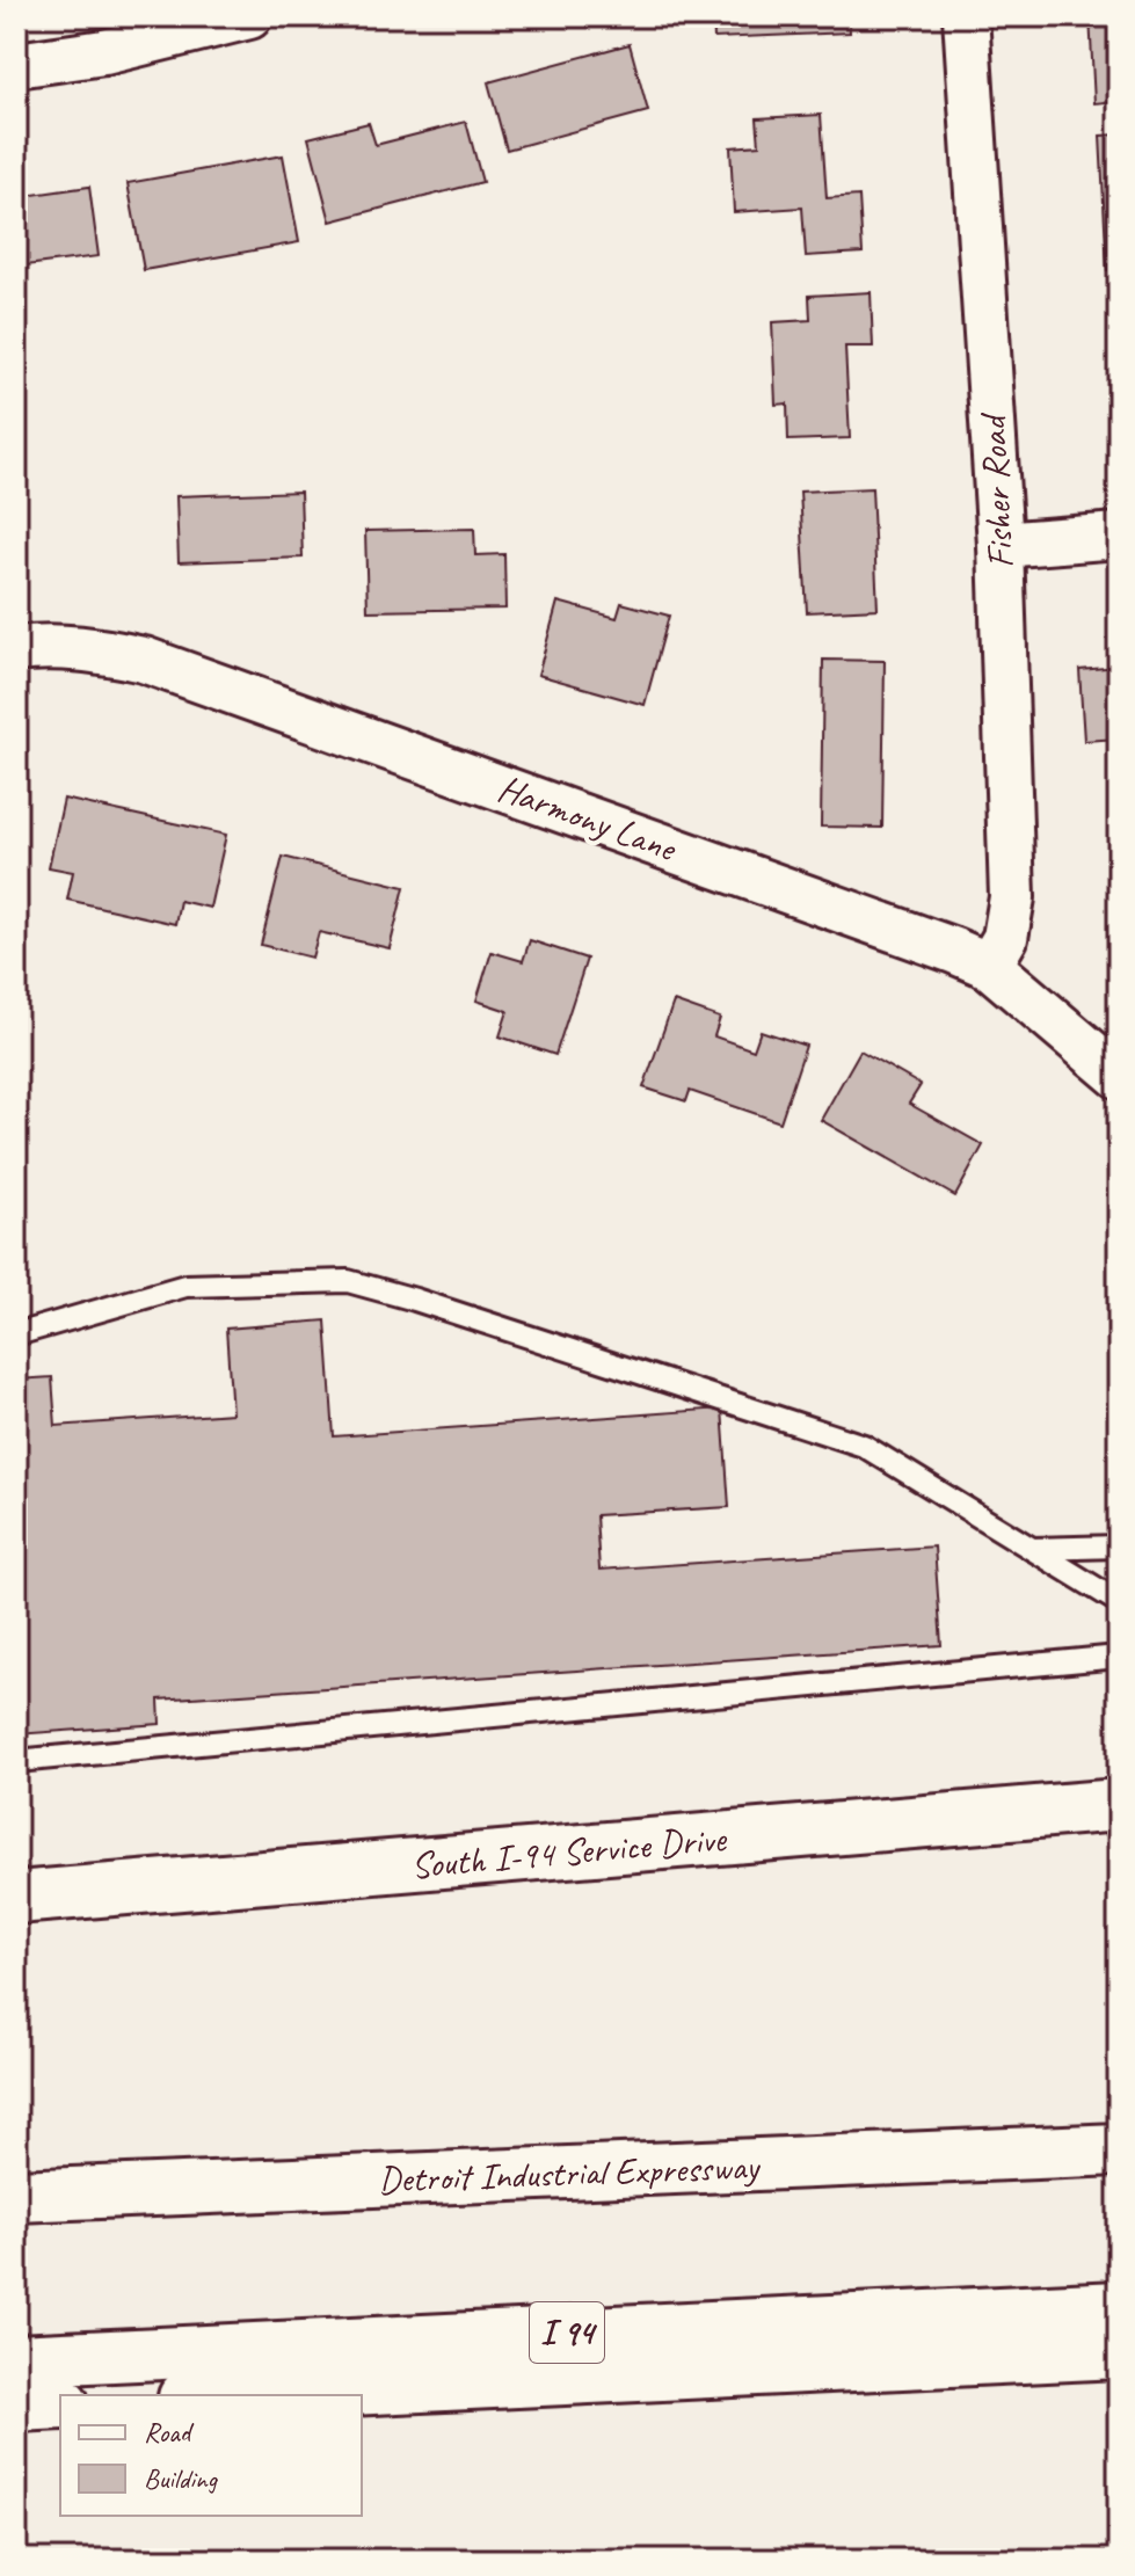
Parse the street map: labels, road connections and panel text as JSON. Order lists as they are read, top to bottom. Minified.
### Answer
{"streets":{"main road":["South I-94 Service Drive","Detroit Industrial Expressway","I 94"],"street":["Fisher Road","Harmony Lane"]},"crossings":[["Fisher Road","Harmony Lane"]],"legend":["Road","Building"]}
